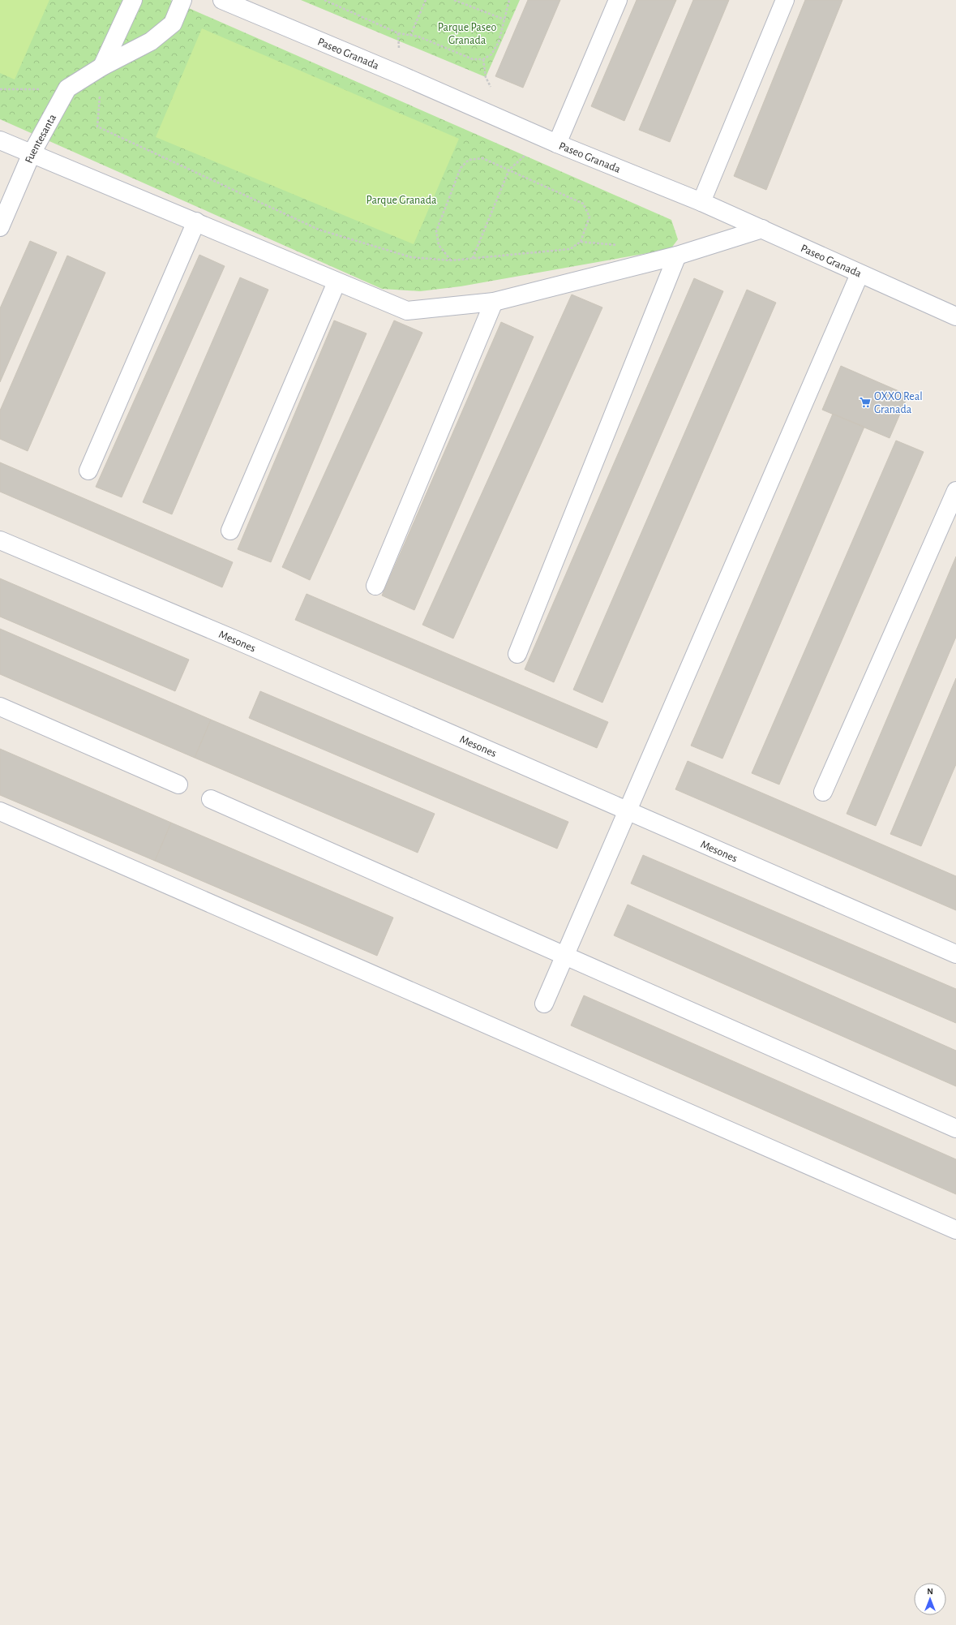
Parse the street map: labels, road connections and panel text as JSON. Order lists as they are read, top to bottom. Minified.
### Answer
{"streets":{"street":["Paseo Granada","Fuentesanta","Mesones"]},"parks":["Parque Paseo Granada","Parque Granada"],"places":{"supermarket":["OXXO Real Granada"]},"north":"top"}
